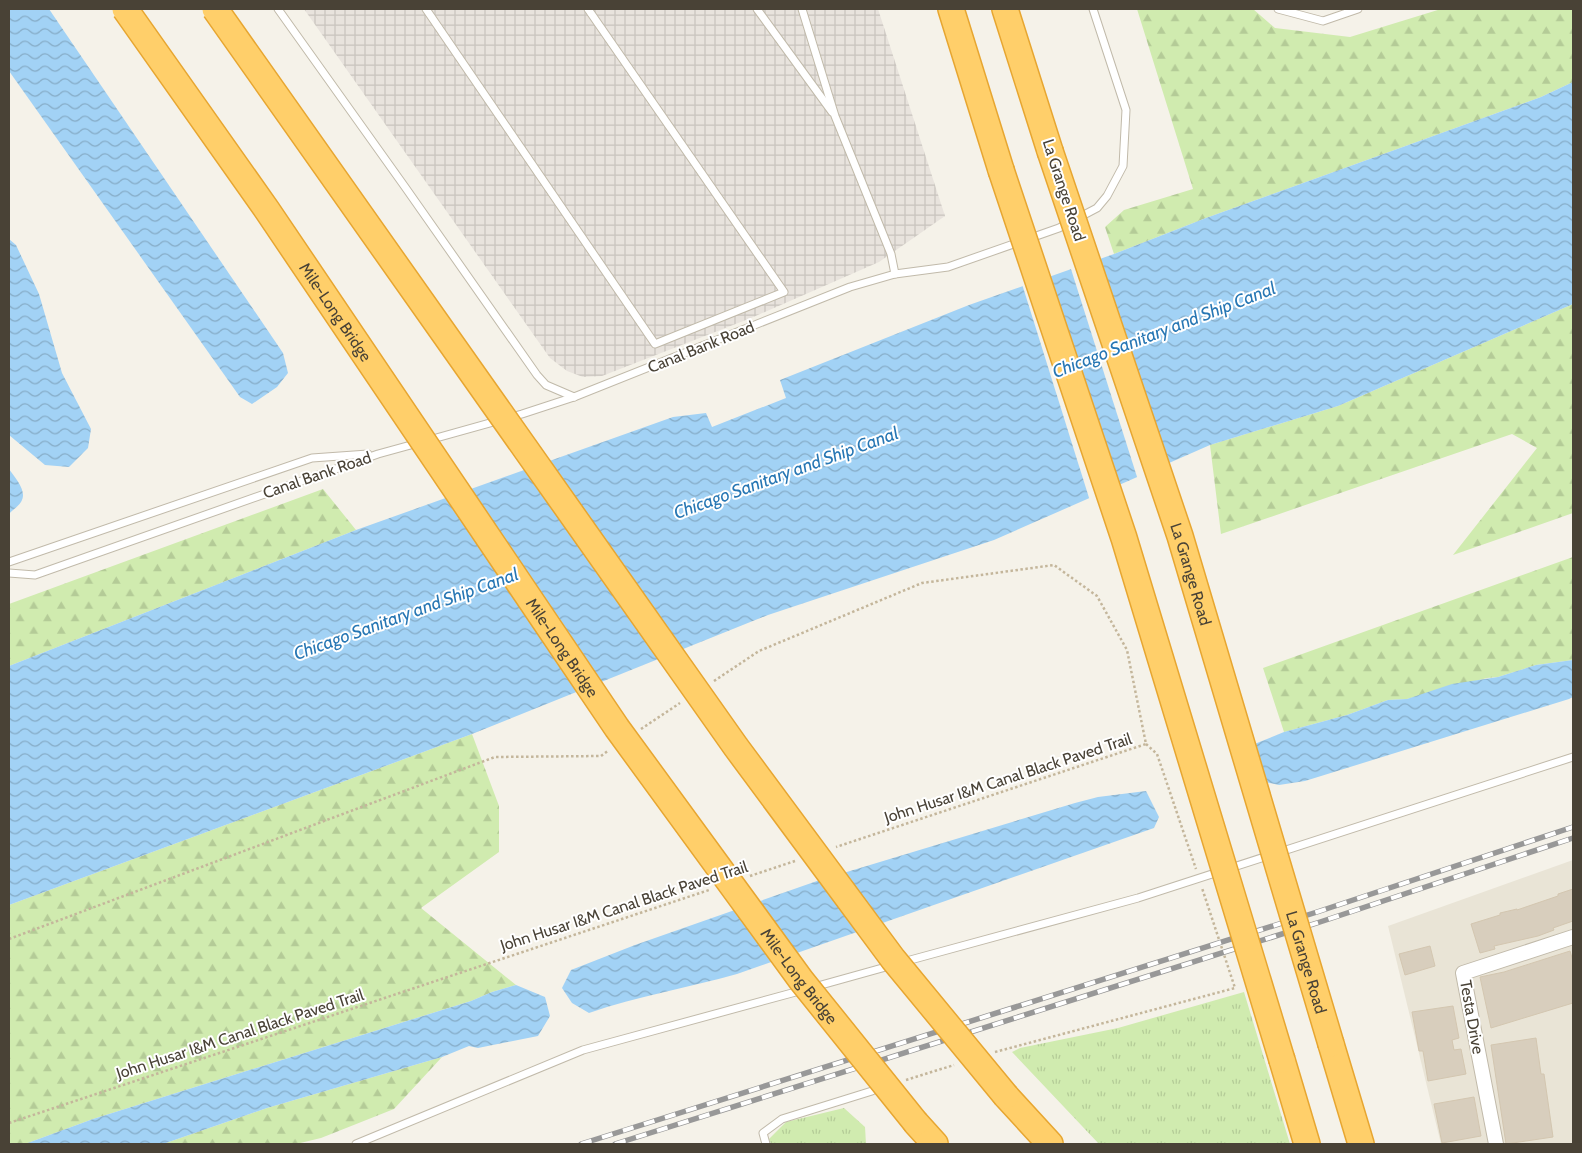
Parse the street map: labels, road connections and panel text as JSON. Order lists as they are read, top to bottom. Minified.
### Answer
{"streets":{"highway":["La Grange Road","Mile-Long Bridge"],"street":["Testa Drive"],"lane":["Canal Bank Road"],"path":["John Husar I&M Canal Black Paved Trail"]},"water":["Chicago Sanitary and Ship Canal"]}
